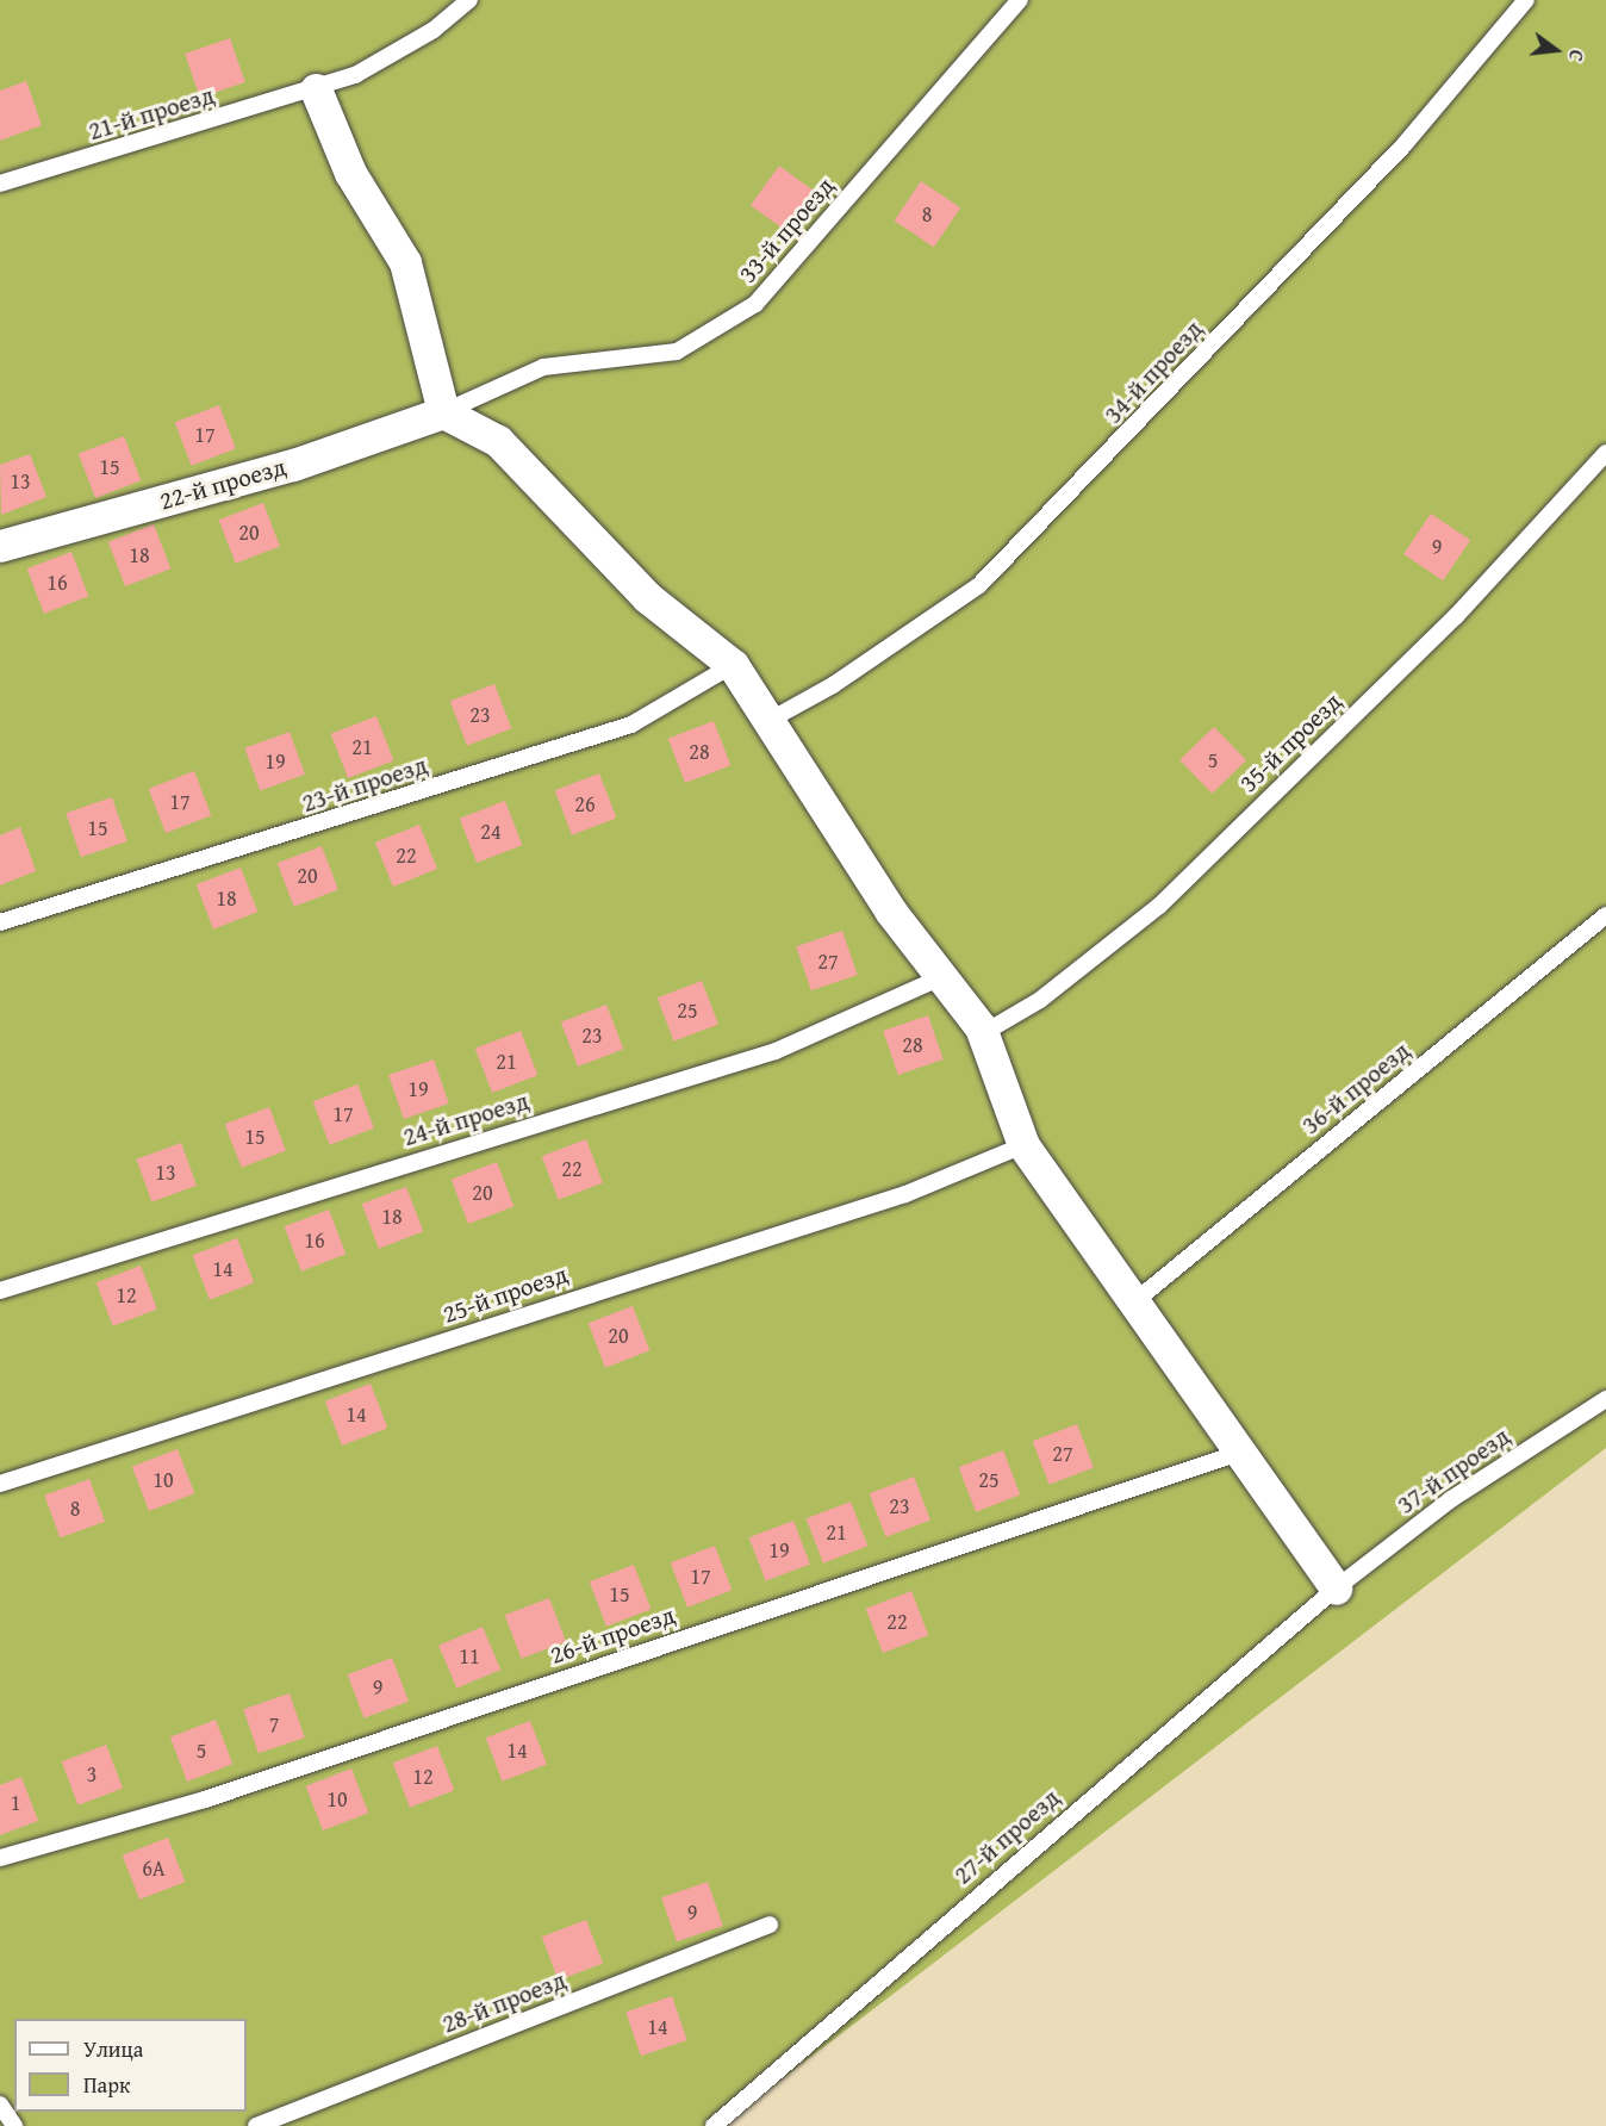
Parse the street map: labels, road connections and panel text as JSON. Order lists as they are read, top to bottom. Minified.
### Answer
{"streets":{"street":["22-й проезд"],"lane":["21-й проезд","33-й проезд","34-й проезд","35-й проезд","23-й проезд","36-й проезд","24-й проезд","25-й проезд","37-й проезд","26-й проезд","27-й проезд","28-й проезд"]},"crossings":[["33-й проезд","22-й проезд"],["37-й проезд","27-й проезд"]],"house_numbers":["8","17","15","13","20","9","18","16","23","21","28","5","19","17","26","15","24","22","20","18","27","25","23","28","21","19","17","15","22","13","20","18","16","14","12","20","14","27","10","25","23","8","21","19","17","15","22","11","9","7","5","14","3","12","10","1","6А","9","14"],"legend":["Улица","Парк"],"north":"right"}
